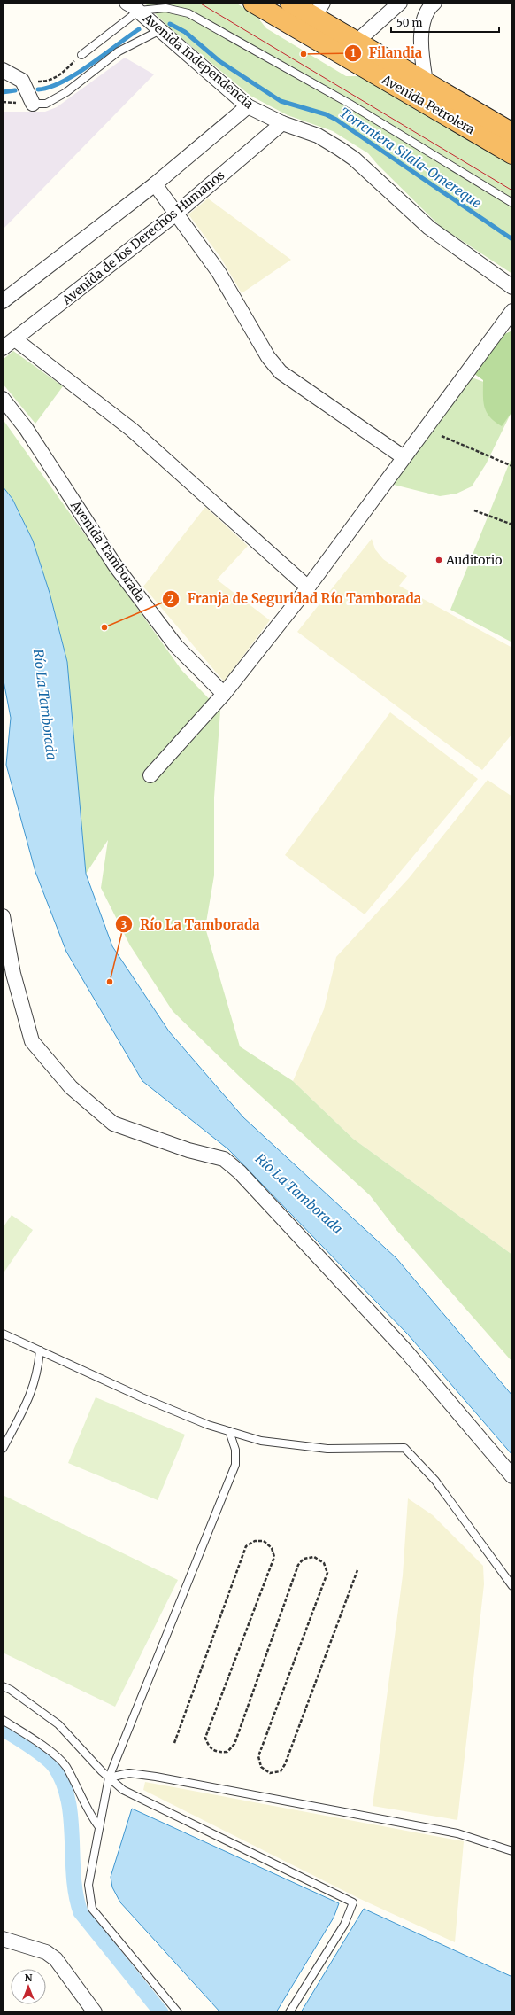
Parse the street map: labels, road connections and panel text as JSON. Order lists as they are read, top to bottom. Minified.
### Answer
{"streets":{"highway":["Avenida Petrolera"],"street":["Avenida Independencia","Avenida de los Derechos Humanos","Avenida Tamborada"]},"crossings":[["Avenida Independencia","Avenida de los Derechos Humanos"]],"water":["Torrentera Silala-Omereque","Río La Tamborada"],"places":["Filandia","Auditorio","Franja de Seguridad Río Tamborada","Río La Tamborada"],"scale_bar":"50 m","north":"top"}
